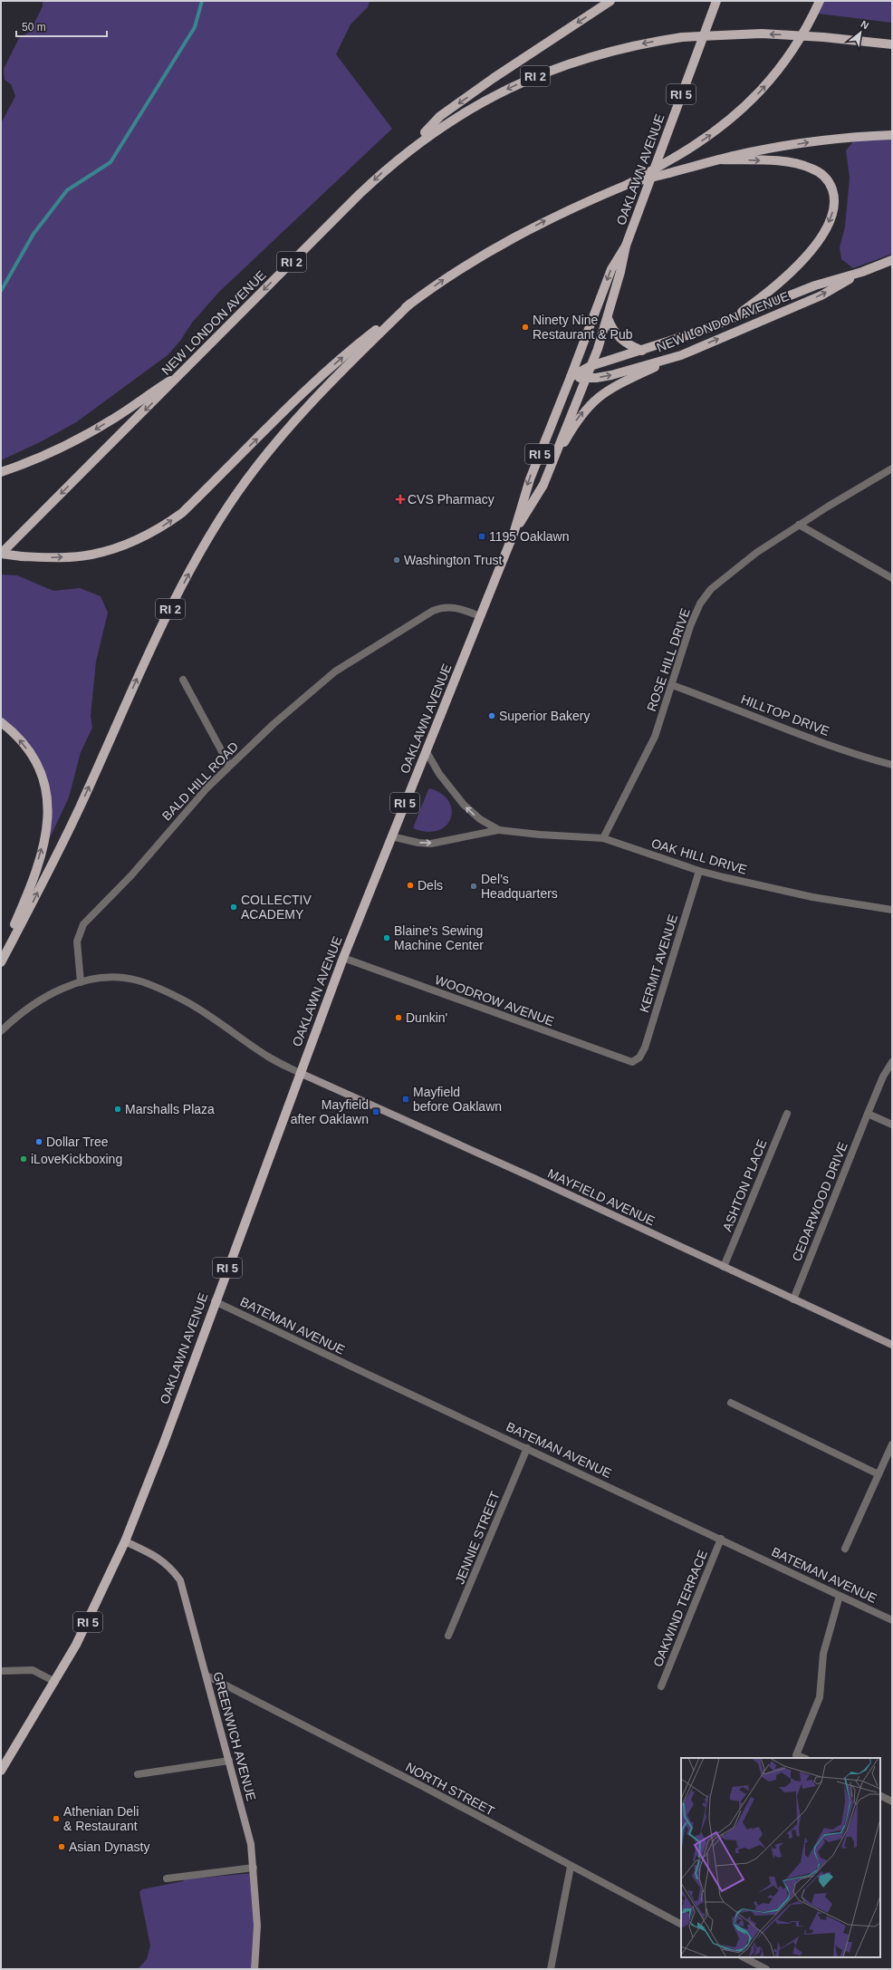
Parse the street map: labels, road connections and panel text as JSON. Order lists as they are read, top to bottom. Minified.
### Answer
{"streets":{"main road":["RI 2","RI 5","OAKLAWN AVENUE","NEW LONDON AVENUE","MAYFIELD AVENUE","GREENWICH AVENUE"],"street":["ROSE HILL DRIVE","HILLTOP DRIVE","BALD HILL ROAD","OAK HILL DRIVE","KERMIT AVENUE","WOODROW AVENUE","ASHTON PLACE","CEDARWOOD DRIVE","BATEMAN AVENUE","JENNIE STREET","OAKWIND TERRACE","NORTH STREET"]},"crossings":[["RI 5","OAKLAWN AVENUE"],["RI 5","GREENWICH AVENUE"],["OAKLAWN AVENUE","NEW LONDON AVENUE"],["OAKLAWN AVENUE","BALD HILL ROAD"],["OAKLAWN AVENUE","OAK HILL DRIVE"],["OAKLAWN AVENUE","WOODROW AVENUE"],["OAKLAWN AVENUE","MAYFIELD AVENUE"],["OAKLAWN AVENUE","BATEMAN AVENUE"],["OAKLAWN AVENUE","GREENWICH AVENUE"],["ROSE HILL DRIVE","HILLTOP DRIVE"],["ROSE HILL DRIVE","OAK HILL DRIVE"],["OAK HILL DRIVE","KERMIT AVENUE"],["KERMIT AVENUE","WOODROW AVENUE"],["ASHTON PLACE","MAYFIELD AVENUE"],["MAYFIELD AVENUE","CEDARWOOD DRIVE"],["BATEMAN AVENUE","JENNIE STREET"],["BATEMAN AVENUE","OAKWIND TERRACE"],["GREENWICH AVENUE","NORTH STREET"]],"places":{"other":["Ninety Nine Restaurant & Pub","Washington Trust","Superior Bakery","Dels","Del’s Headquarters","COLLECTIV ACADEMY","Blaine's Sewing Machine Center","Dunkin'","Marshalls Plaza","Dollar Tree","iLoveKickboxing","Athenian Deli & Restaurant","Asian Dynasty"],"health":["CVS Pharmacy"],"transit":["1195 Oaklawn","Mayfield before Oaklawn","Mayfield after Oaklawn"]},"scale_bar":"50 m","north":"top right"}
